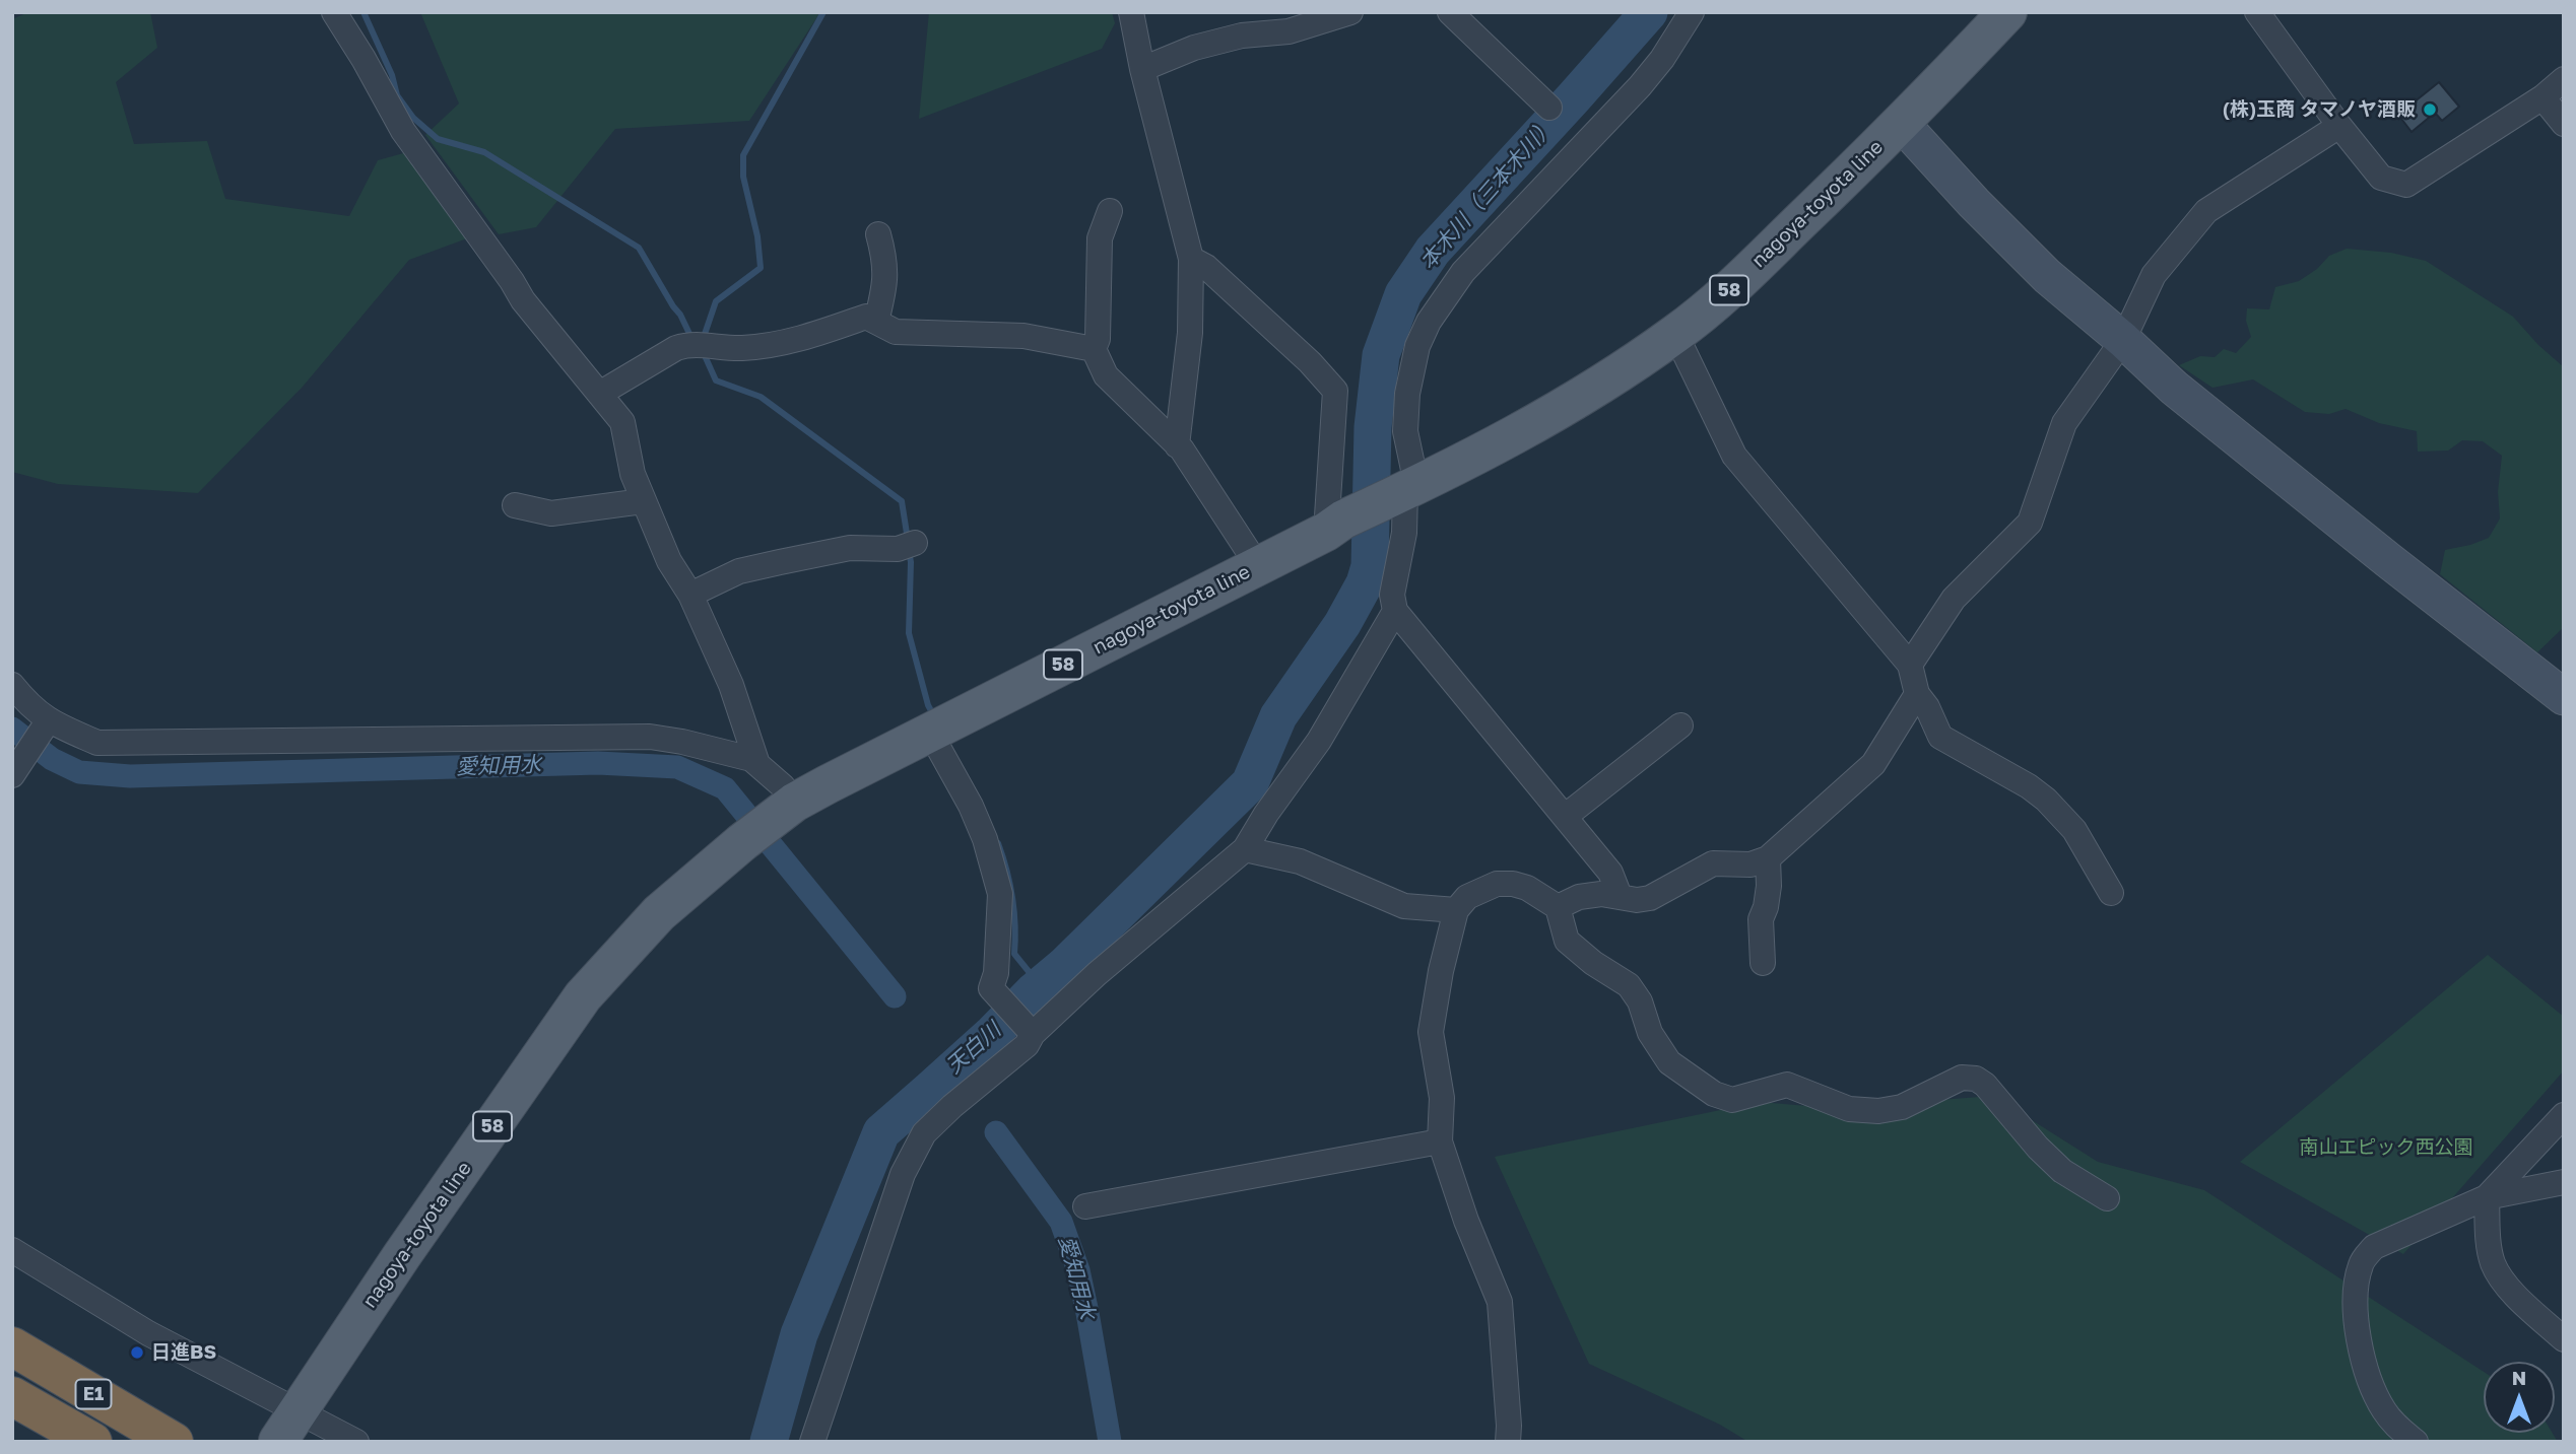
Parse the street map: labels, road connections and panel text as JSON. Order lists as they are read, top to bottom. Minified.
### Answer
{"streets":{"highway":["E1"],"main road":["nagoya-toyota line","58"]},"water":["本木川（三本木川）","愛知用水","天白川"],"parks":["南山エピック西公園"],"places":["(株)玉商 タマノヤ酒販","日進BS"],"north":"top"}
